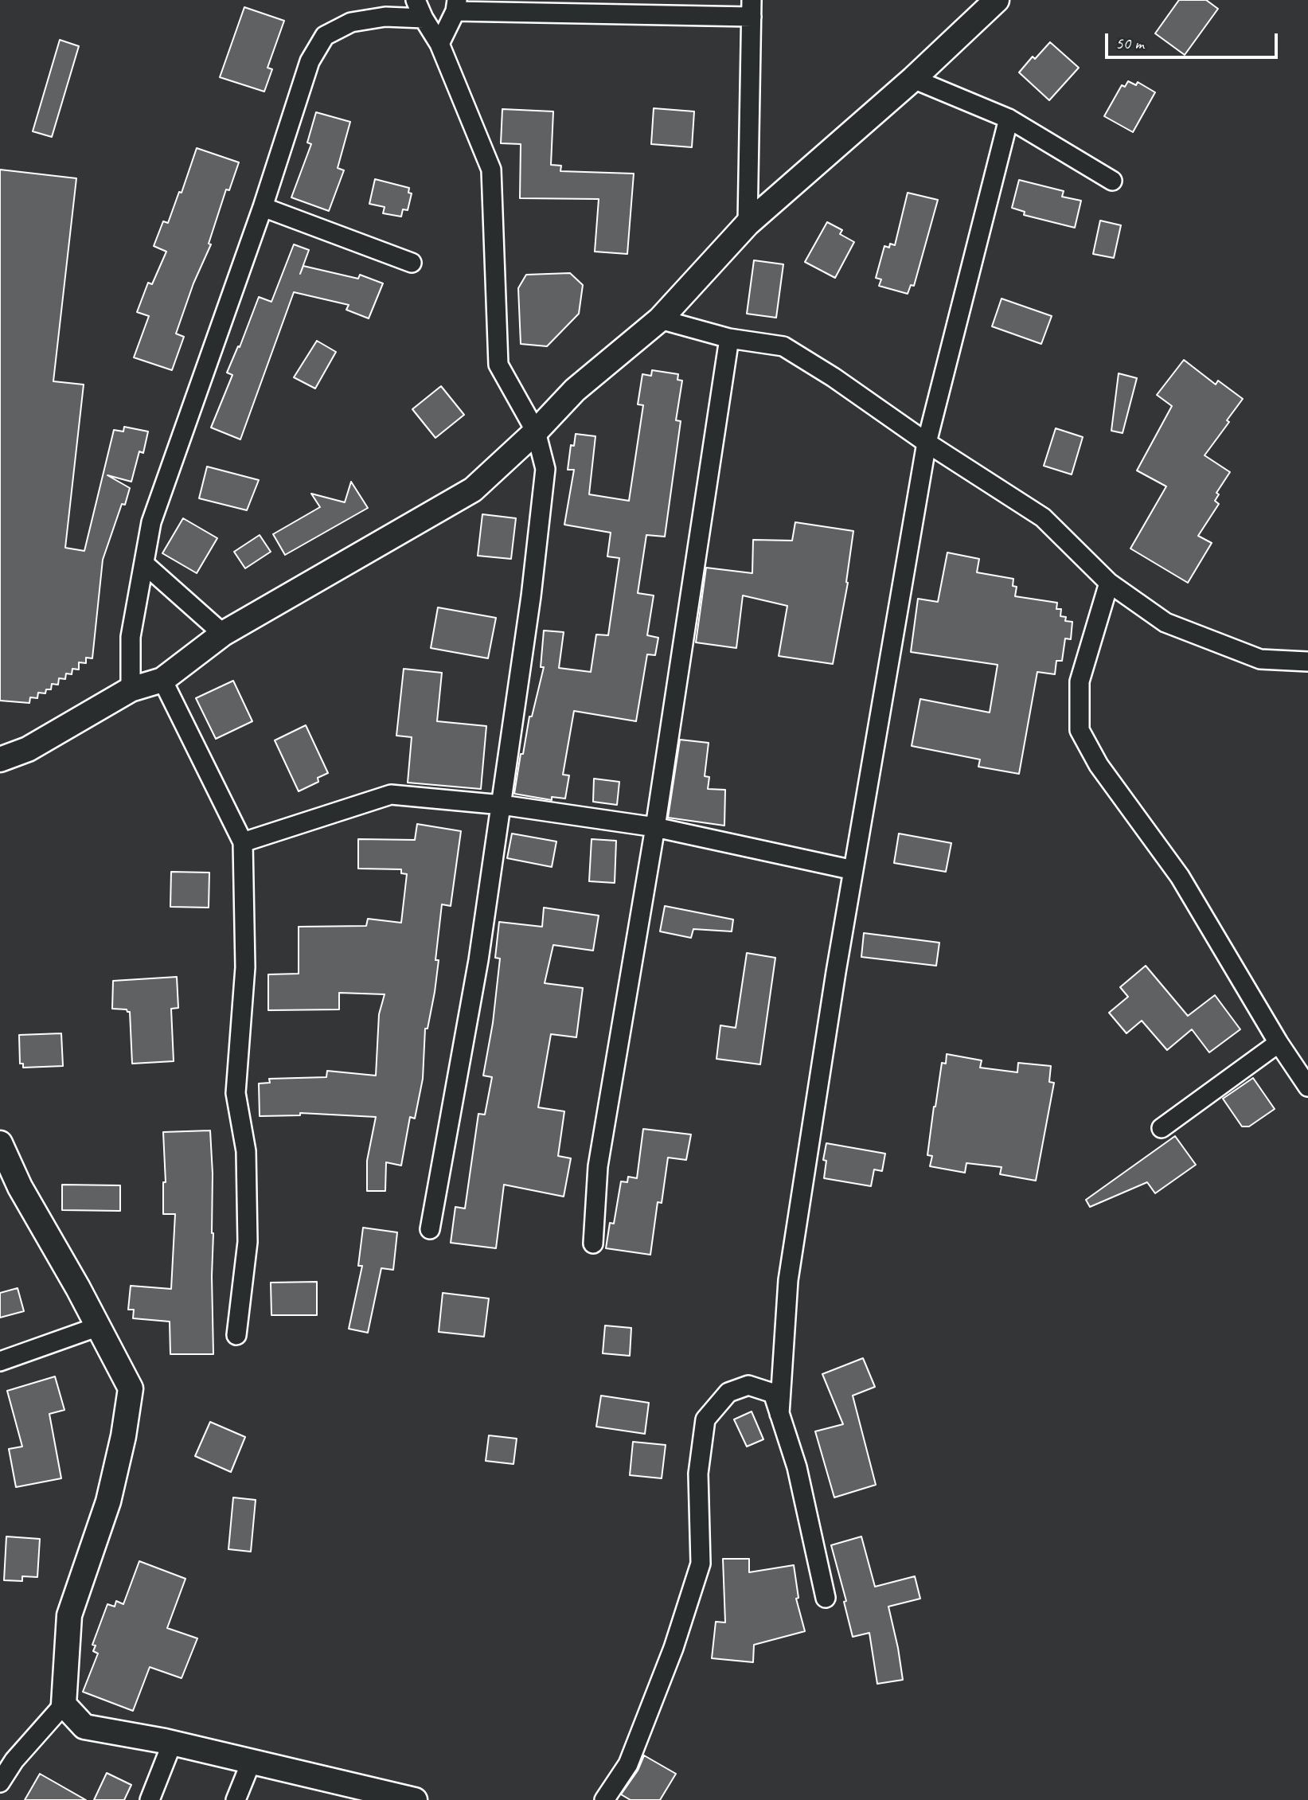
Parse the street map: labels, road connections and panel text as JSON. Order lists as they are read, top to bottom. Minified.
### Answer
{"scale_bar":"50 m"}
